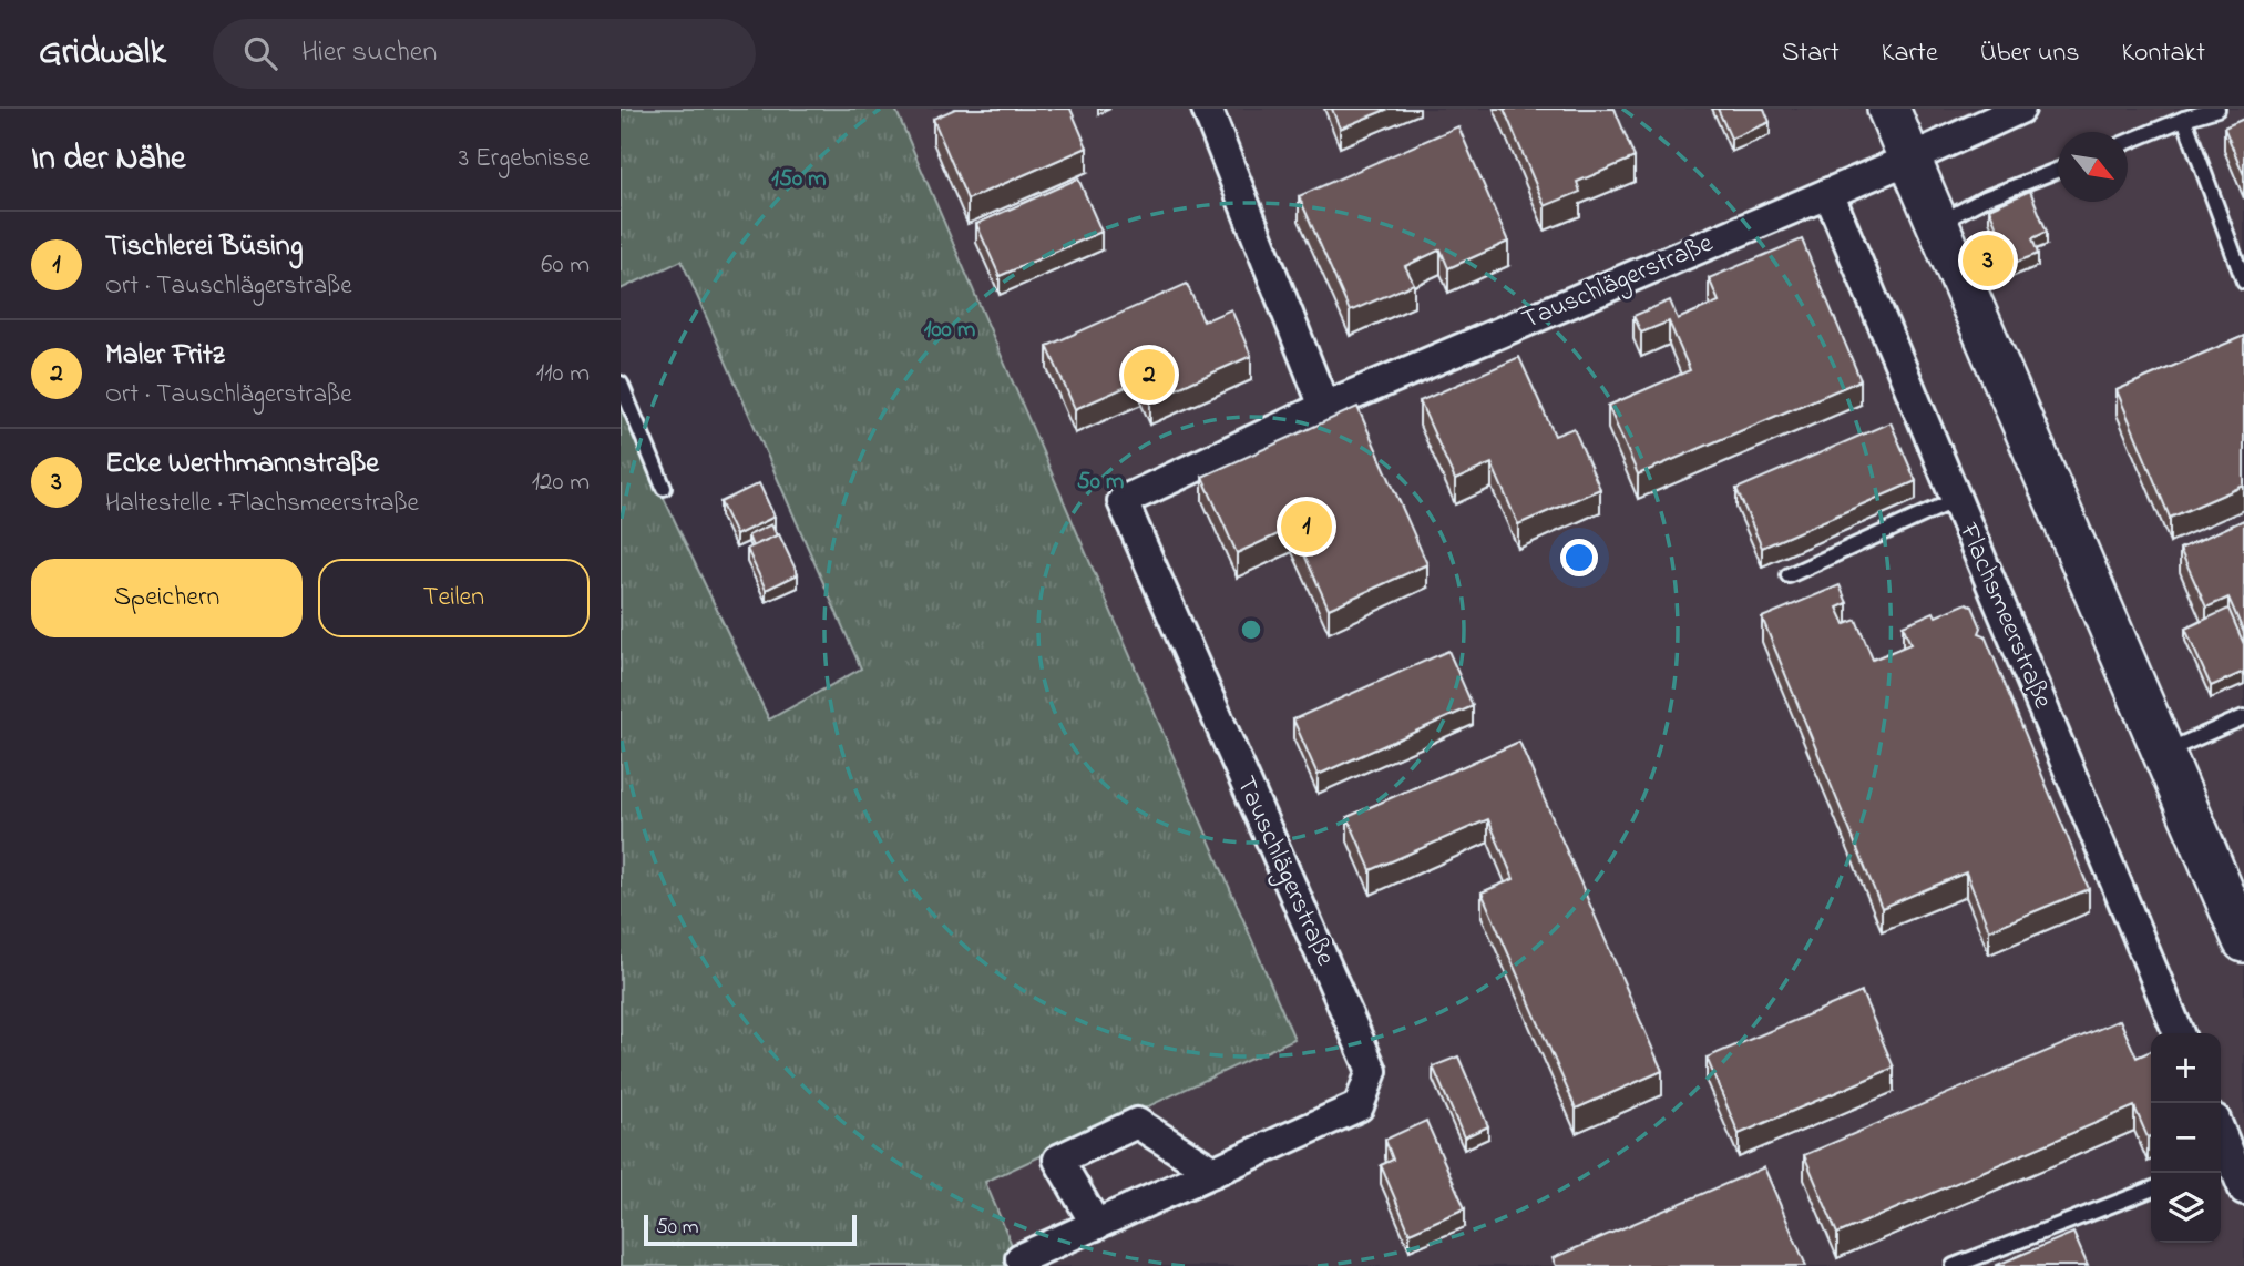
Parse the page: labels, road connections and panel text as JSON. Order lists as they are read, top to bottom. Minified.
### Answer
{"streets":{"street":["Tauschlägerstraße","Flachsmeerstraße"]},"crossings":[["Tauschlägerstraße","Flachsmeerstraße"]],"scale_bar":"50 m","north":"bottom right","page":{"header":"Gridwalk","search":"Hier suchen","nav":["Start","Karte","Über uns","Kontakt"],"heading":["In der Nähe","3 Ergebnisse"],"list":[{"mark":"1","name":"Tischlerei Büsing","note":"Ort · Tauschlägerstraße","value":"60 m"},{"mark":"2","name":"Maler Fritz","note":"Ort · Tauschlägerstraße","value":"110 m"},{"mark":"3","name":"Ecke Werthmannstraße","note":"Haltestelle · Flachsmeerstraße","value":"120 m"}],"pins":["3","2","1"],"buttons":["Speichern","Teilen"],"map_buttons":["+","−"],"scale":"50 m"},"rings":["150 m","100 m","50 m"]}
